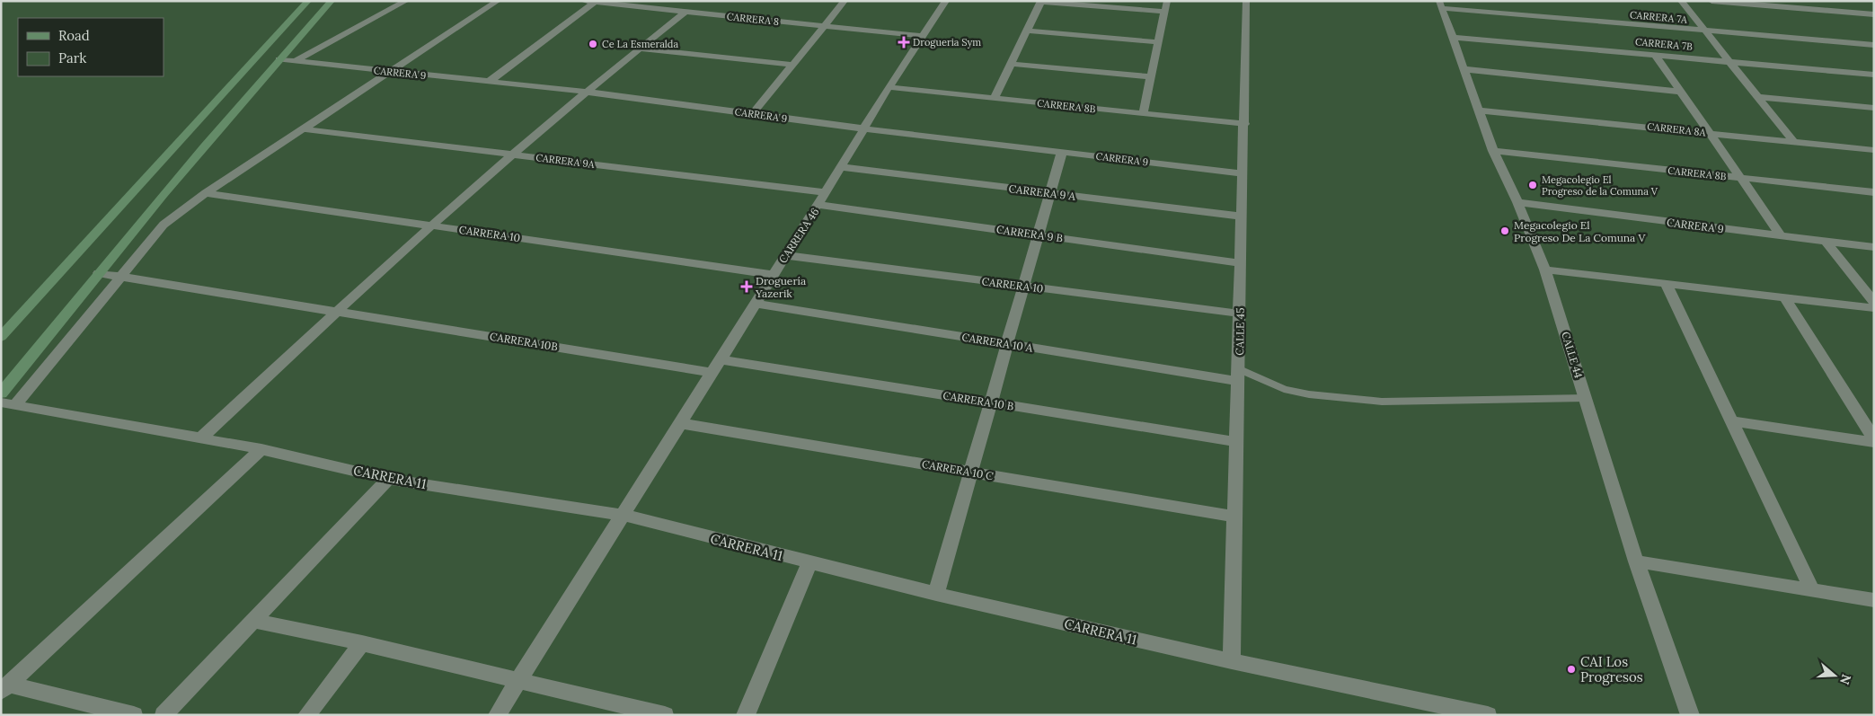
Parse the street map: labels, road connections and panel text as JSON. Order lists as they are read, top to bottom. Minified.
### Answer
{"streets":{"street":["CARRERA 7A","CARRERA 8","CARRERA 7B","CARRERA 9","CARRERA 8B","CARRERA 8A","CARRERA 9A","CARRERA 9 A","CARRERA 10","CARRERA 9 B","CARRERA 46","CALLE 45","CARRERA 10B","CARRERA 10 A","CALLE 44","CARRERA 10 B","CARRERA 10 C","CARRERA 11"]},"crossings":[["CARRERA 7A","CALLE 44"],["CARRERA 8","CARRERA 46"],["CARRERA 7B","CALLE 44"],["CARRERA 9","CARRERA 46"],["CARRERA 9","CALLE 45"],["CARRERA 9","CALLE 44"],["CARRERA 8B","CARRERA 46"],["CARRERA 8B","CALLE 45"],["CARRERA 8B","CALLE 44"],["CARRERA 8A","CALLE 44"],["CARRERA 9A","CARRERA 46"],["CARRERA 9 A","CARRERA 46"],["CARRERA 9 A","CALLE 45"],["CARRERA 10","CARRERA 46"],["CARRERA 10","CALLE 45"],["CARRERA 9 B","CARRERA 46"],["CARRERA 9 B","CALLE 45"],["CARRERA 46","CARRERA 10B"],["CARRERA 46","CARRERA 10 A"],["CARRERA 46","CARRERA 10 B"],["CARRERA 46","CARRERA 10 C"],["CARRERA 46","CARRERA 11"],["CALLE 45","CARRERA 10 A"],["CALLE 45","CARRERA 10 B"],["CALLE 45","CARRERA 10 C"],["CALLE 45","CARRERA 11"]],"places":{"health":["Drogueria Sym","Droguería Yazerik"],"other":["Ce La Esmeralda","Megacolegio El Progreso de la Comuna V","Megacolegio El Progreso De La Comuna V","CAI Los Progresos"]},"legend":["Road","Park"],"north":"right"}
